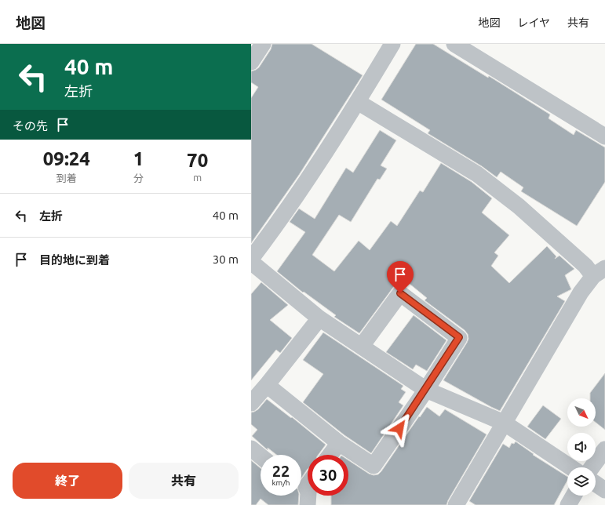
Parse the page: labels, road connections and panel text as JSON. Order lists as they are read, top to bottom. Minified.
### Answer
{"north":"bottom right","page":{"header":"地図","nav":["地図","レイヤ","共有"],"turn":["40 m","左折"],"then":"その先","eta":["09:24","到着","1","分","70","m"],"list":[{"name":"左折","value":"40 m"},{"name":"目的地に到着","value":"30 m"}],"speed":"22 km/h","limit":"30","buttons":["終了","共有"]}}
